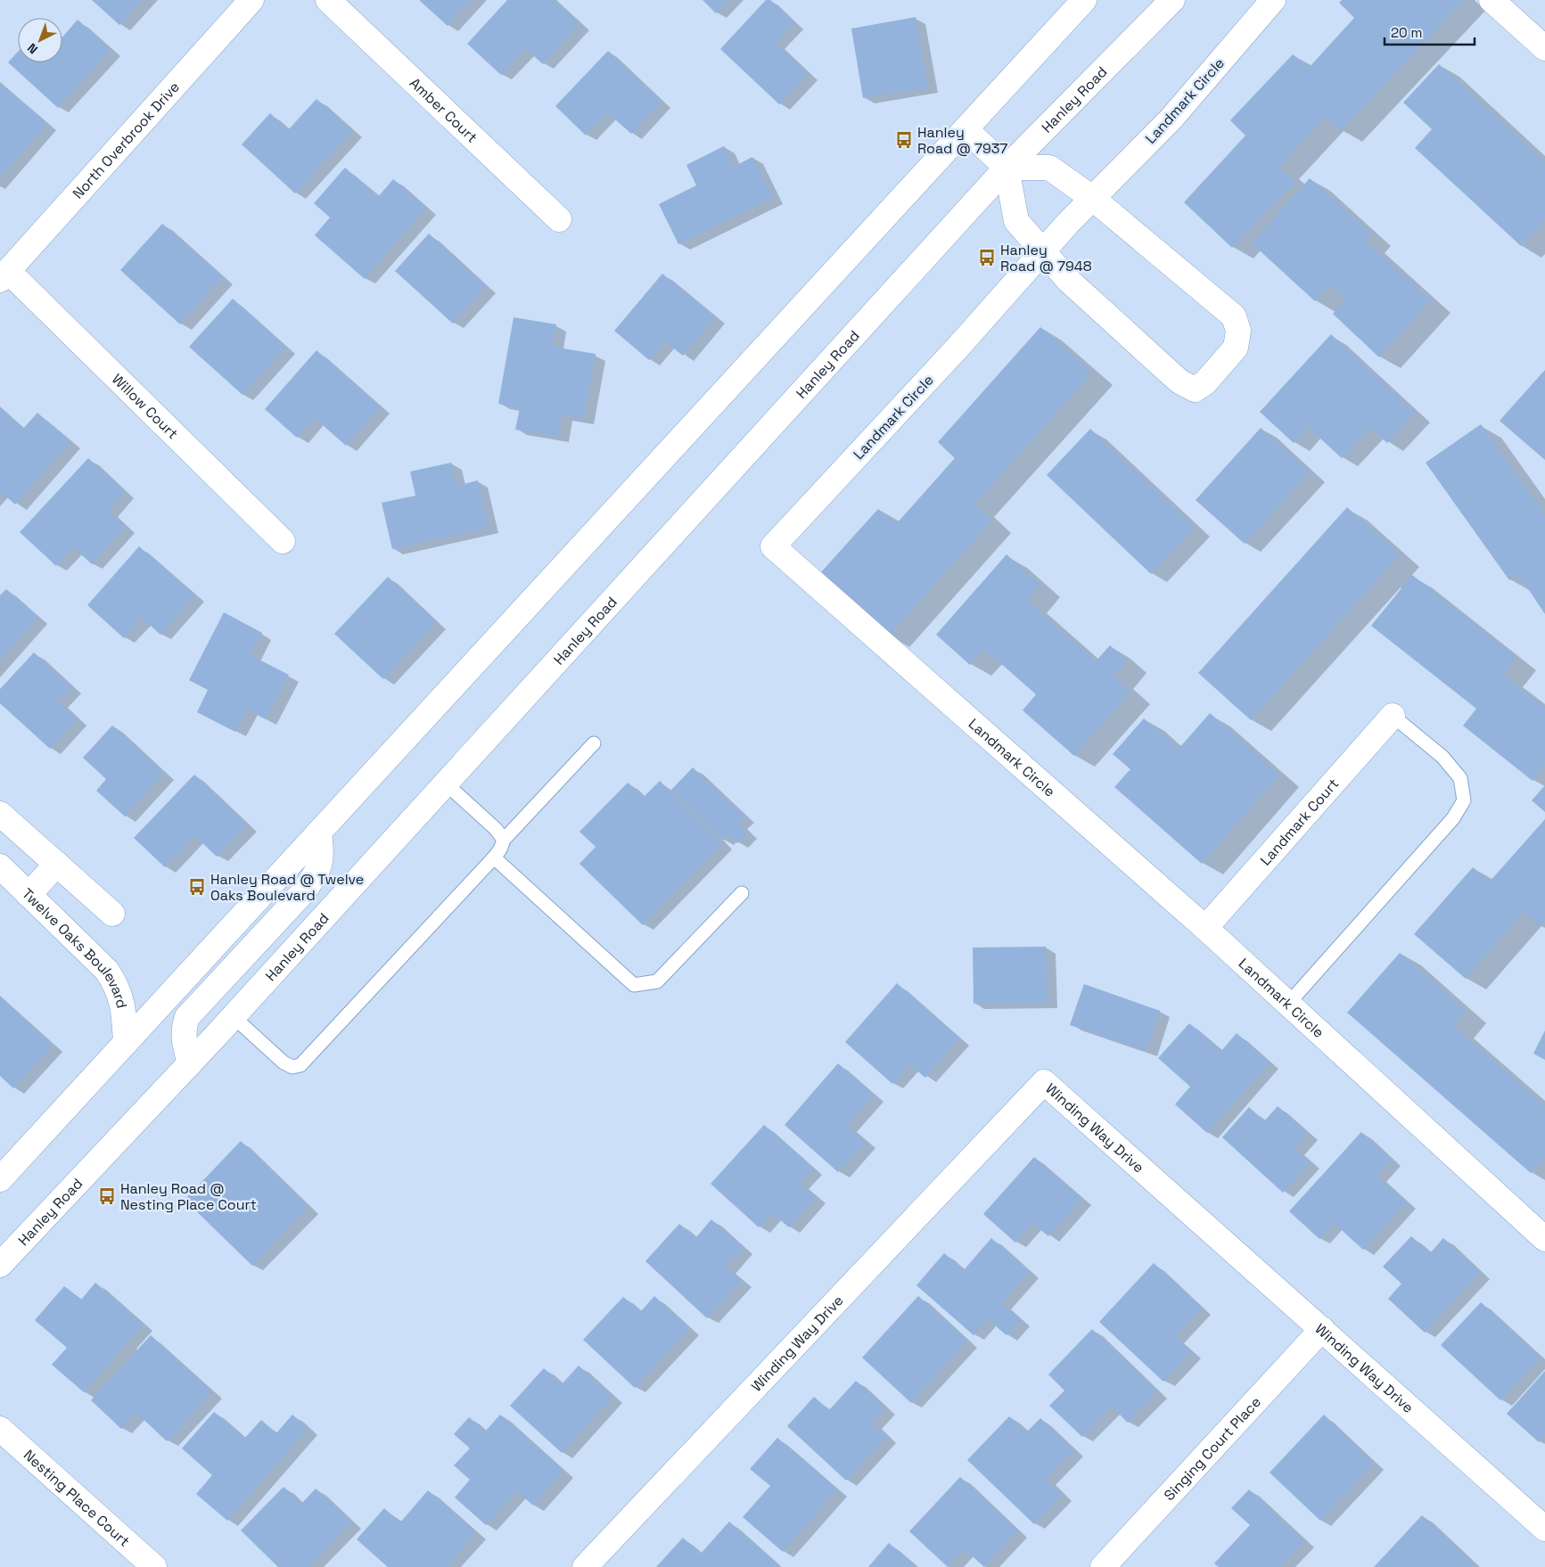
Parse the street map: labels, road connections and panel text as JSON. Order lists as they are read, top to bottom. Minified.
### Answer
{"streets":{"street":["Hanley Road","Landmark Circle","Amber Court","North Overbrook Drive","Willow Court","Landmark Court","Twelve Oaks Boulevard","Winding Way Drive","Singing Court Place","Nesting Place Court"]},"crossings":[["Landmark Circle","Landmark Court"],["North Overbrook Drive","Willow Court"],["Winding Way Drive","Singing Court Place"]],"places":{"bus stop":["Hanley Road @ 7937","Hanley Road @ 7948","Hanley Road @ Twelve Oaks Boulevard","Hanley Road @ Nesting Place Court"]},"scale_bar":"20 m","north":"bottom left"}
